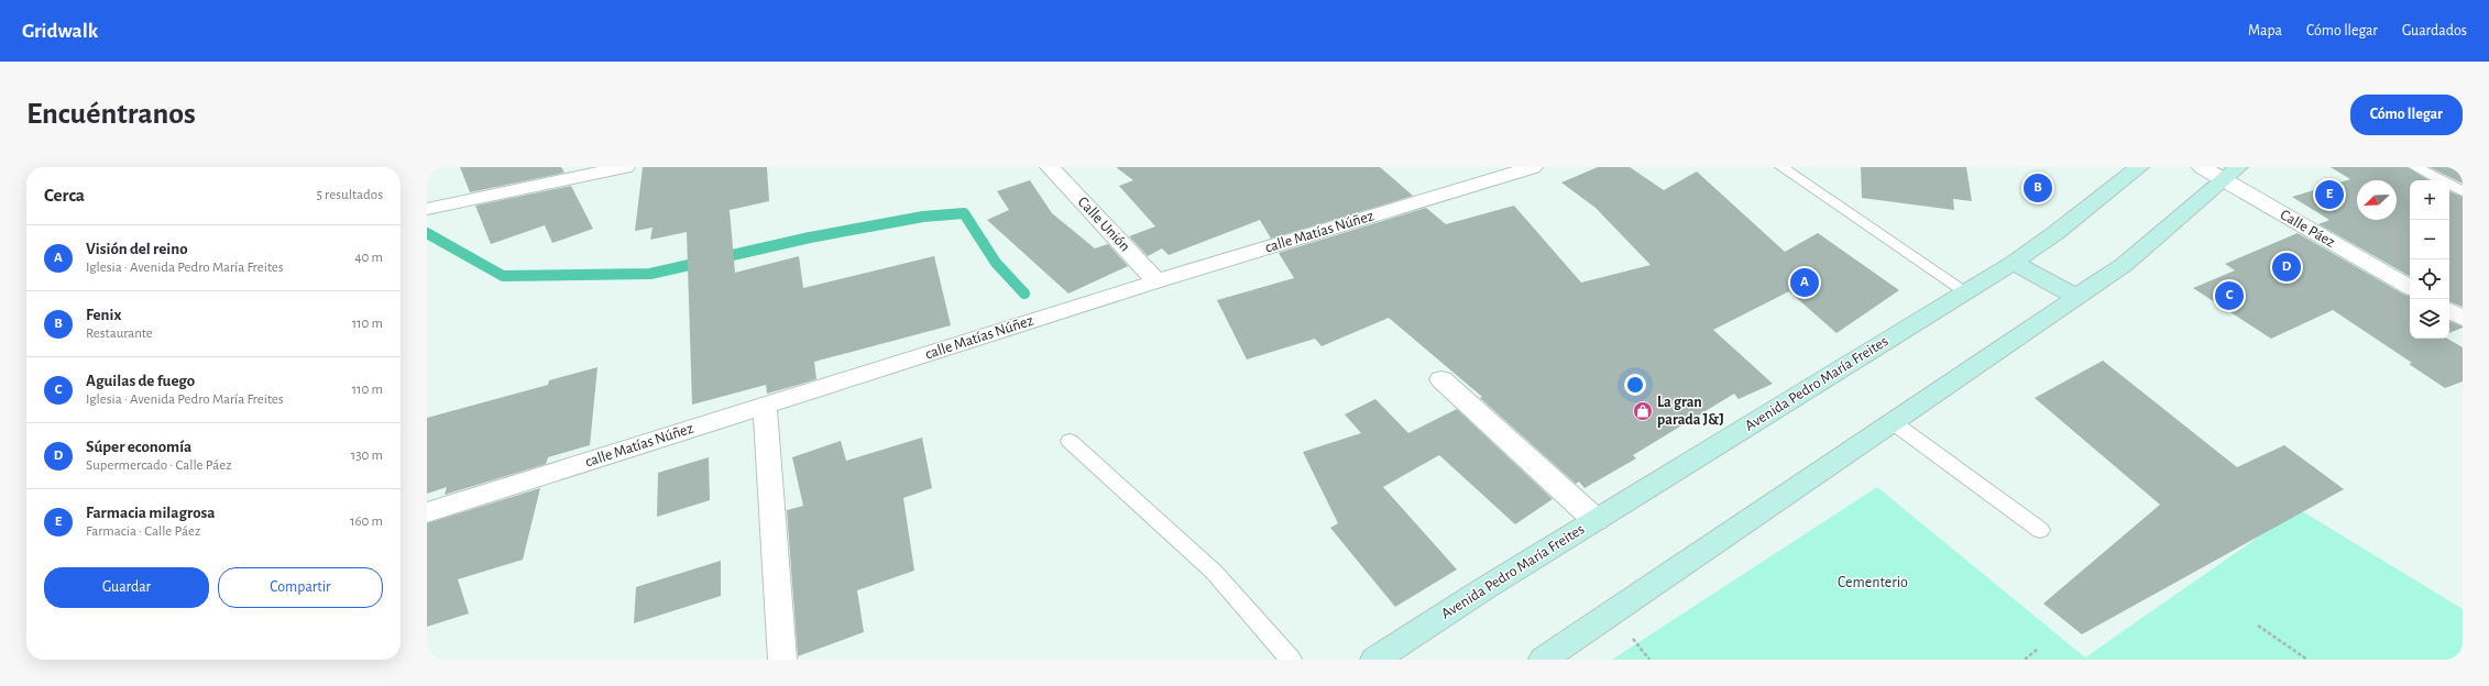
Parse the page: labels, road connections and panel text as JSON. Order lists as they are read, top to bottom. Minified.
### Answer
{"streets":{"street":["Calle Unión","Calle Páez","calle Matías Núñez","Avenida Pedro María Freites"]},"crossings":[["Calle Unión","calle Matías Núñez"]],"parks":["Cementerio"],"places":{"shop":["La gran parada J&J"]},"north":"bottom left","page":{"header":"Gridwalk","nav":["Mapa","Cómo llegar","Guardados"],"buttons":["Cómo llegar",["Guardar","Compartir"]],"title":"Encuéntranos","heading":["Cerca","5 resultados"],"pins":["B","E","D","A","C"],"map_buttons":["+","−"],"list":[{"mark":"A","name":"Visión del reino","note":"Iglesia · Avenida Pedro María Freites","value":"40 m"},{"mark":"B","name":"Fenix","note":"Restaurante","value":"110 m"},{"mark":"C","name":"Aguilas de fuego","note":"Iglesia · Avenida Pedro María Freites","value":"110 m"},{"mark":"D","name":"Súper economía","note":"Supermercado · Calle Páez","value":"130 m"},{"mark":"E","name":"Farmacia milagrosa","note":"Farmacia · Calle Páez","value":"160 m"}]}}
